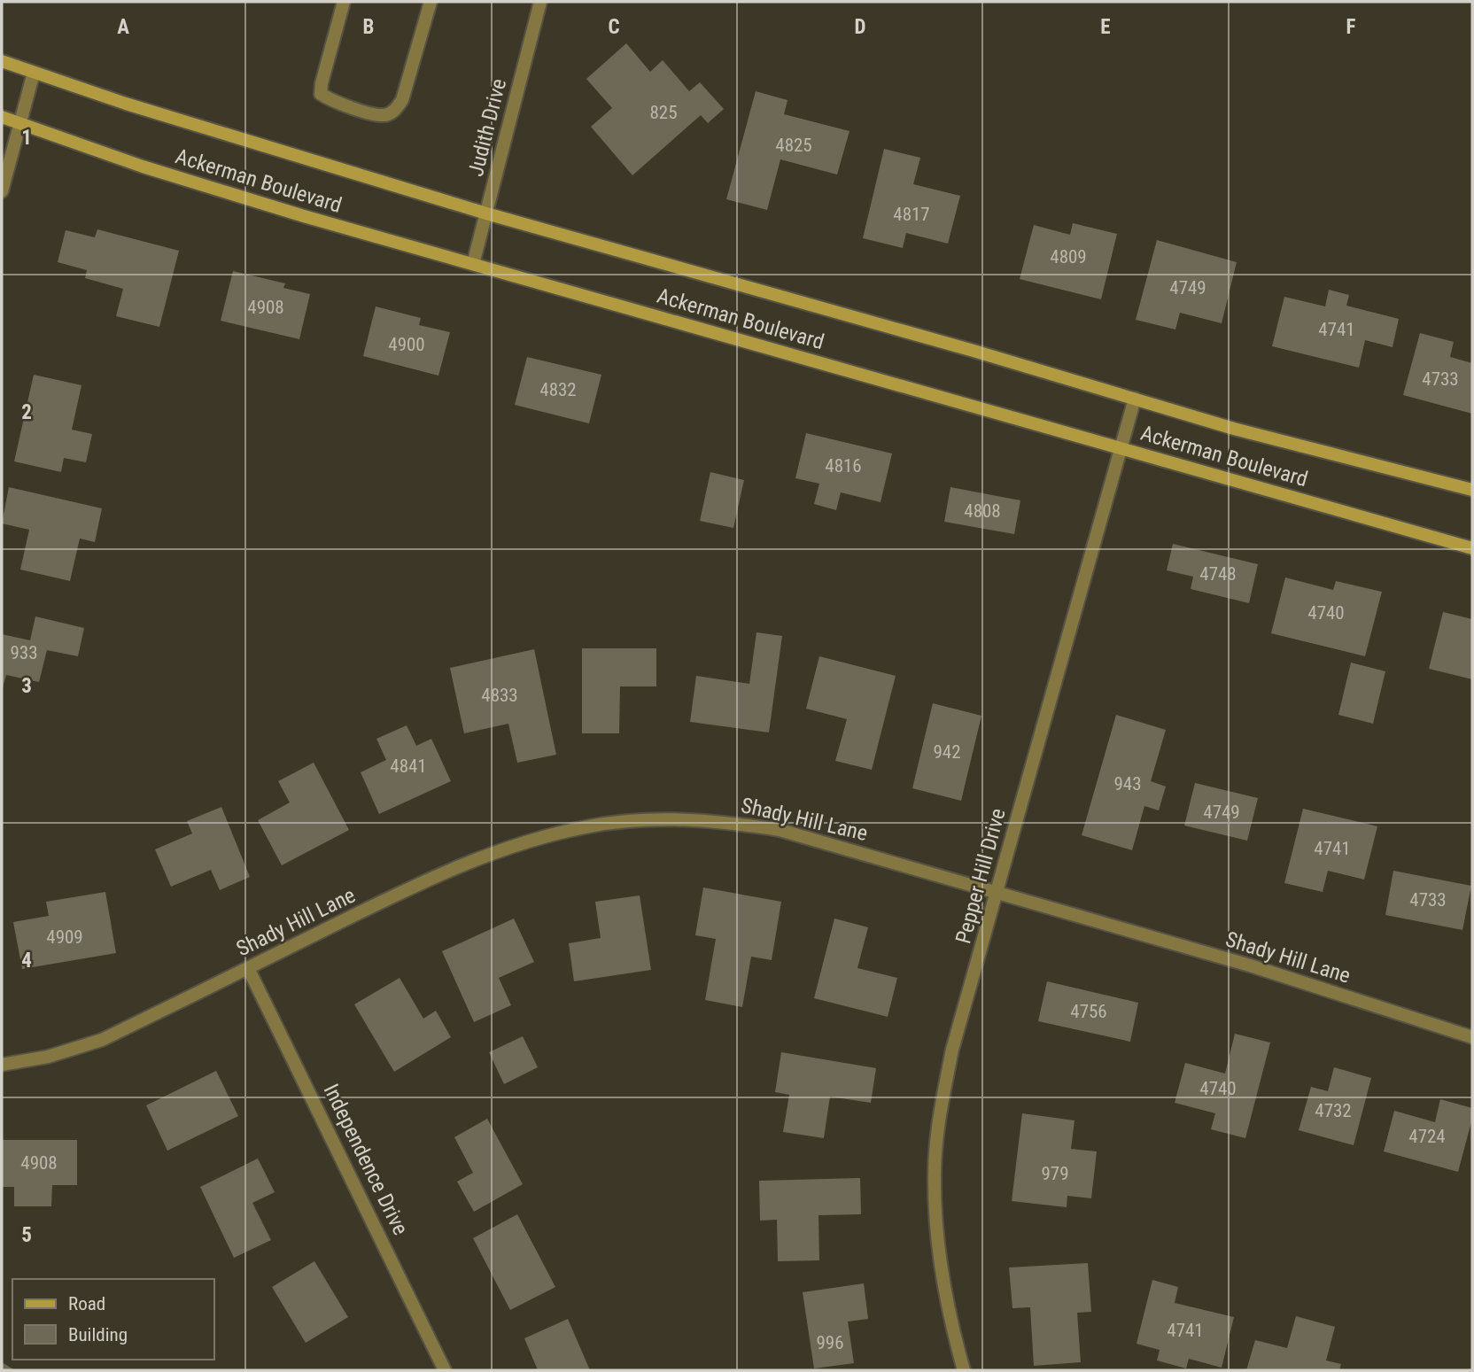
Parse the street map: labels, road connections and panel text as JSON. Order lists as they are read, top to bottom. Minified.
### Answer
{"streets":{"street":["Judith Drive","Ackerman Boulevard","Shady Hill Lane","Pepper Hill Drive","Independence Drive"]},"crossings":[["Judith Drive","Ackerman Boulevard"],["Ackerman Boulevard","Pepper Hill Drive"],["Shady Hill Lane","Pepper Hill Drive"],["Shady Hill Lane","Independence Drive"]],"house_numbers":["825","4825","4817","4809","4749","4908","4741","4900","4733","4832","4816","4808","4748","4740","933","4833","942","4841","943","4749","4741","4733","4909","4756","4740","4732","4724","4908","979","4741","996"],"legend":["Road","Building"],"grid":{"columns":["A","B","C","D","E","F"],"rows":["1","2","3","4","5"]}}
